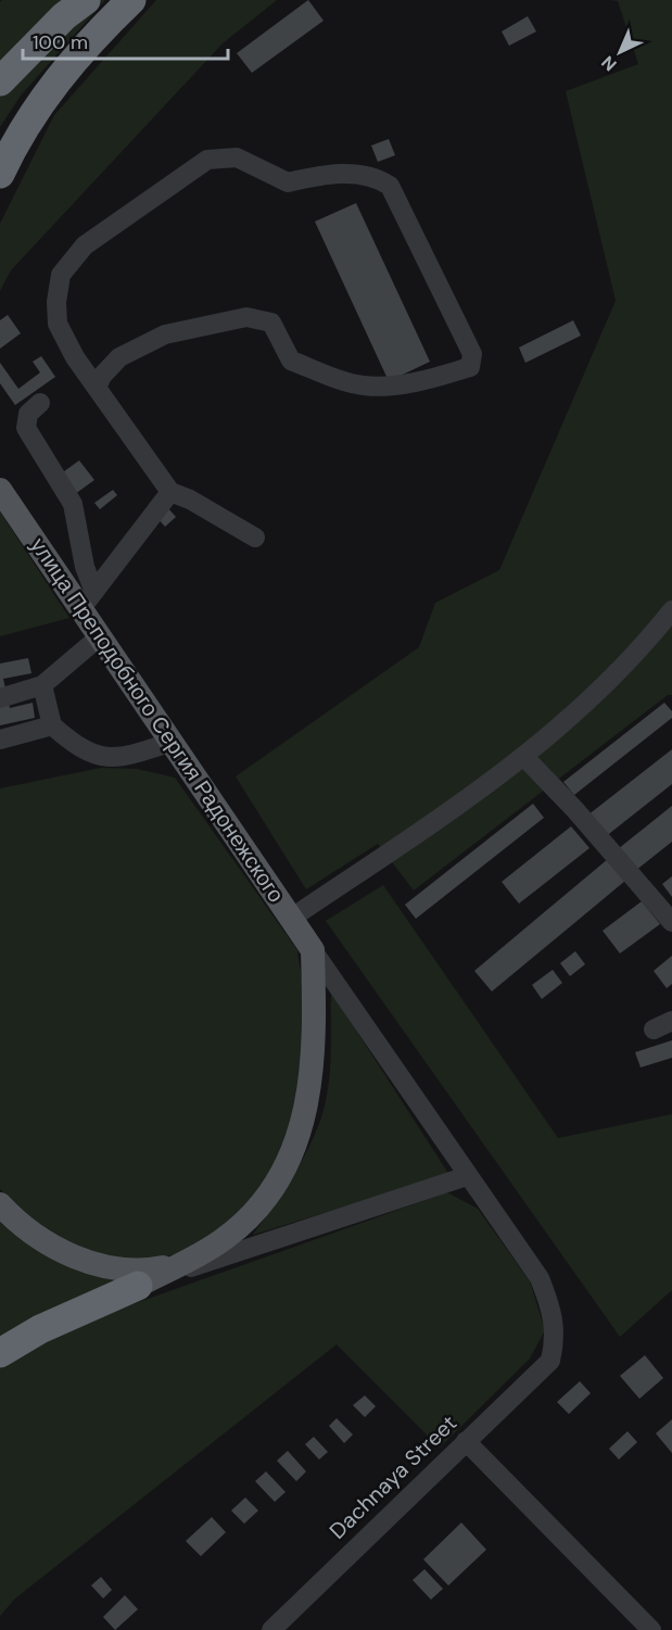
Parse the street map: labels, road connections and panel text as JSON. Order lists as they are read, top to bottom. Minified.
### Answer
{"streets":{"main road":["улица Преподобного Сергия Радонежского"],"street":["Dachnaya Street"]},"scale_bar":"100 m","north":"bottom left"}
